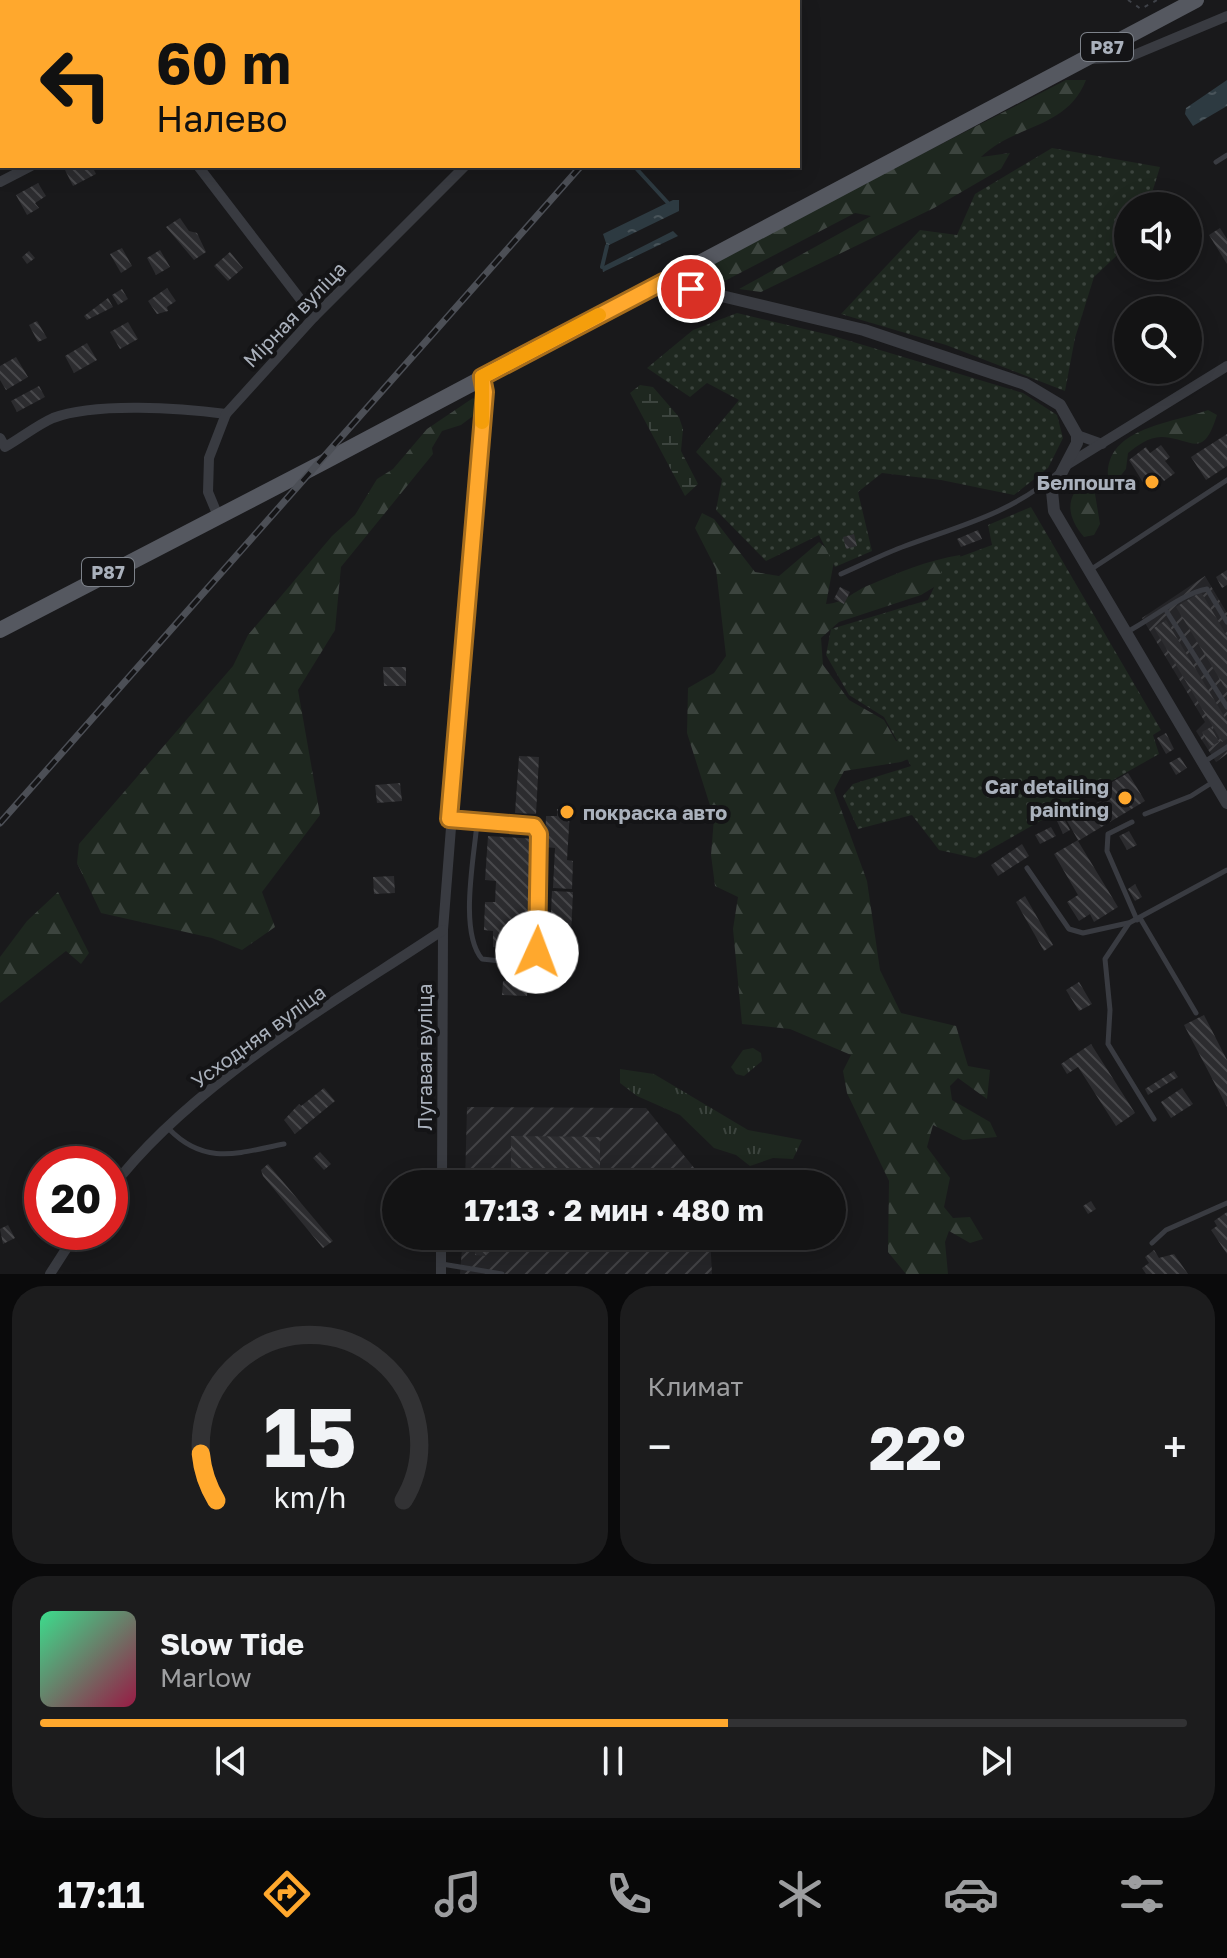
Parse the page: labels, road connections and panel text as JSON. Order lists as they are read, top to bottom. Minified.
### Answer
{"streets":{"main road":["Р87"],"street":["Мірная вуліца","Усходняя вуліца","Лугавая вуліца"]},"crossings":[["Р87","Мірная вуліца"],["Р87","Лугавая вуліца"],["Усходняя вуліца","Лугавая вуліца"]],"places":["Белпошта","Car detailing painting","покраска авто"],"page":{"turn":["60 m","Налево"],"limit":"20","trip":"17:13 · 2 мин · 480 m","tile":"Климат","heat":["−","22°","+"],"song":["Slow Tide","Marlow"],"tabs":"17:11","gauge":["15","km/h"]}}
